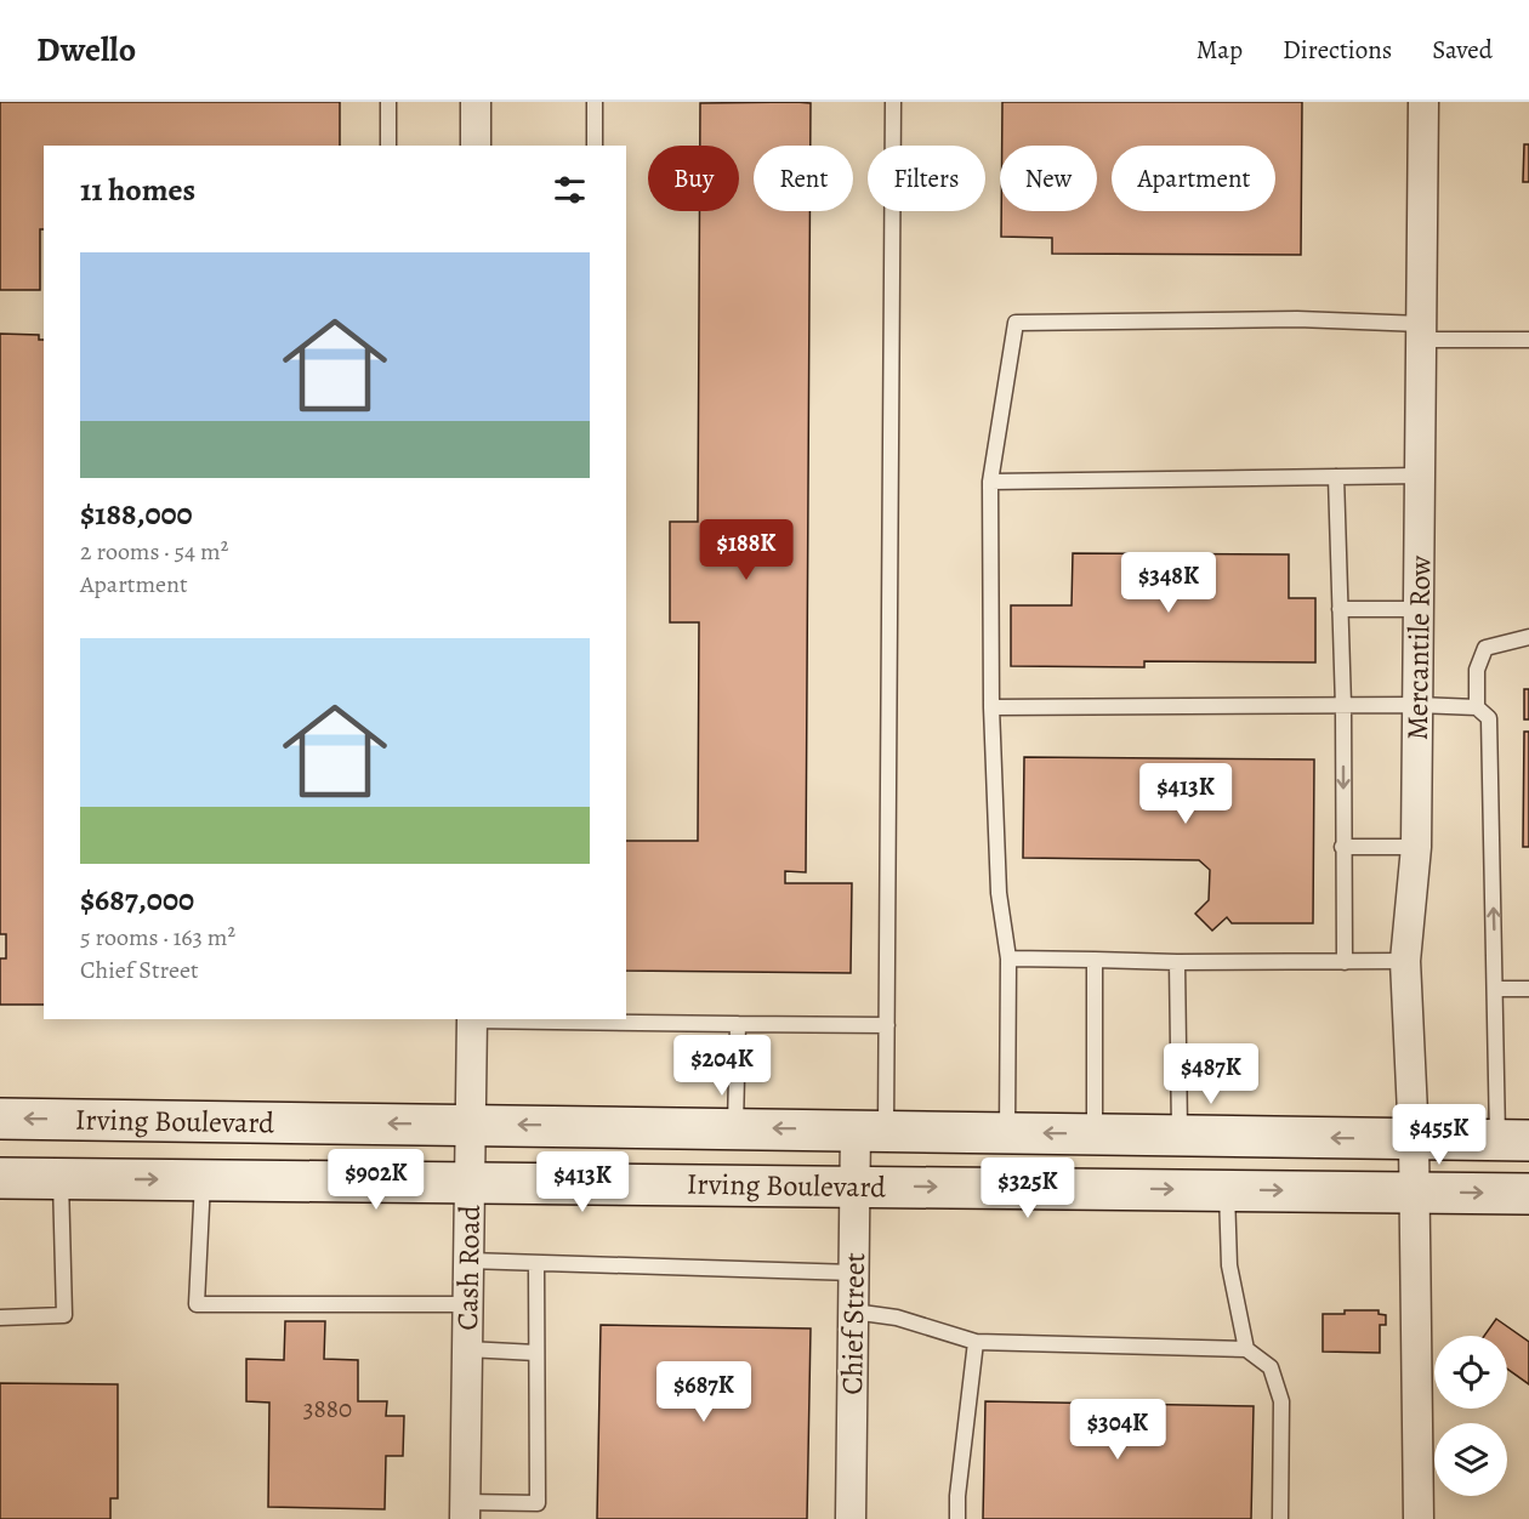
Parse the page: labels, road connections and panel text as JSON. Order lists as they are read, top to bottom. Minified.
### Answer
{"streets":{"main road":["Irving Boulevard"],"street":["Mercantile Row","Cash Road","Chief Street"]},"crossings":[["Mercantile Row","Irving Boulevard"],["Irving Boulevard","Cash Road"],["Irving Boulevard","Chief Street"]],"house_numbers":["3880"],"page":{"header":"Dwello","nav":["Map","Directions","Saved"],"chip":["Buy","Rent","Filters","New","Apartment"],"heading":"11 homes","list":[{"name":"$188,000","note":"2 rooms · 54 m² · Apartment"},{"name":"$687,000","note":"5 rooms · 163 m² · Chief Street"}],"price":["$188K","$348K","$413K","$204K","$487K","$455K","$902K","$413K","$325K","$687K","$304K"]}}
